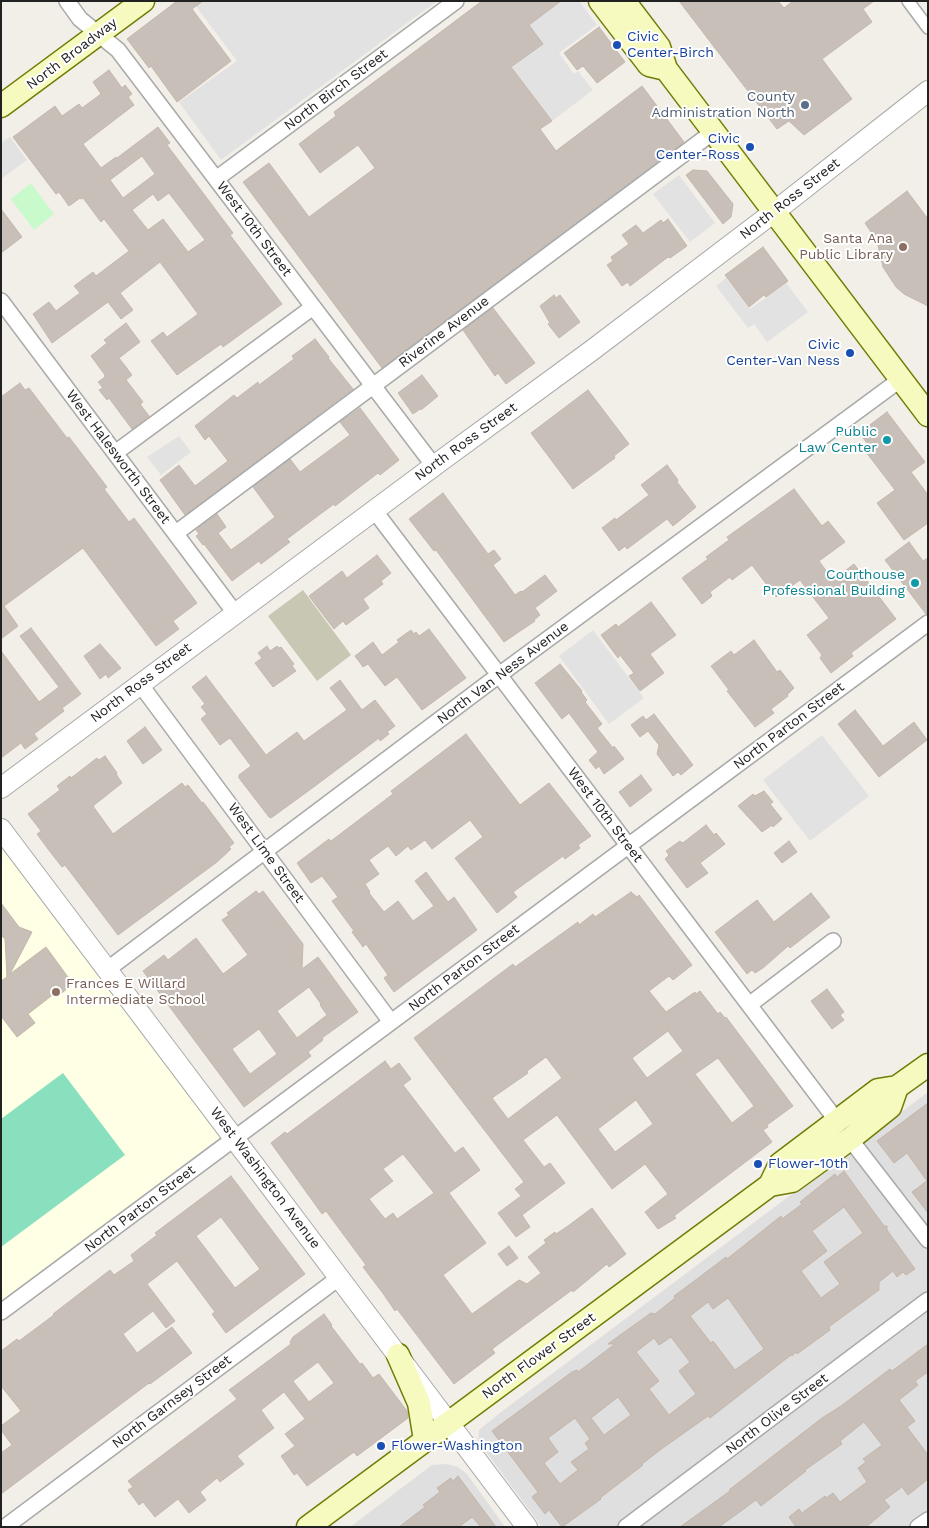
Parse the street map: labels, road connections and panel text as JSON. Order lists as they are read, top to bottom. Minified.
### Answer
{"streets":{"main road":["North Broadway","North Flower Street"],"street":["North Birch Street","North Ross Street","West 10th Street","Riverine Avenue","West Halesworth Street","North Van Ness Avenue","North Parton Street","West Lime Street","West Washington Avenue","North Garnsey Street","North Olive Street"]},"crossings":[["North Broadway","West 10th Street"],["North Birch Street","West 10th Street"],["North Ross Street","West 10th Street"],["North Ross Street","West Halesworth Street"],["North Ross Street","West Lime Street"],["West 10th Street","Riverine Avenue"],["West 10th Street","North Van Ness Avenue"],["West 10th Street","North Parton Street"],["West 10th Street","North Flower Street"],["Riverine Avenue","West Halesworth Street"],["North Van Ness Avenue","West Lime Street"],["North Van Ness Avenue","West Washington Avenue"],["North Parton Street","West Lime Street"],["North Parton Street","West Washington Avenue"],["West Washington Avenue","North Flower Street"],["West Washington Avenue","North Garnsey Street"]],"places":["Civic Center-Birch","County Administration North","Civic Center-Ross","Santa Ana Public Library","Civic Center-Van Ness","Public Law Center","Courthouse Professional Building","Frances E Willard Intermediate School","Flower-10th","Flower-Washington"]}
